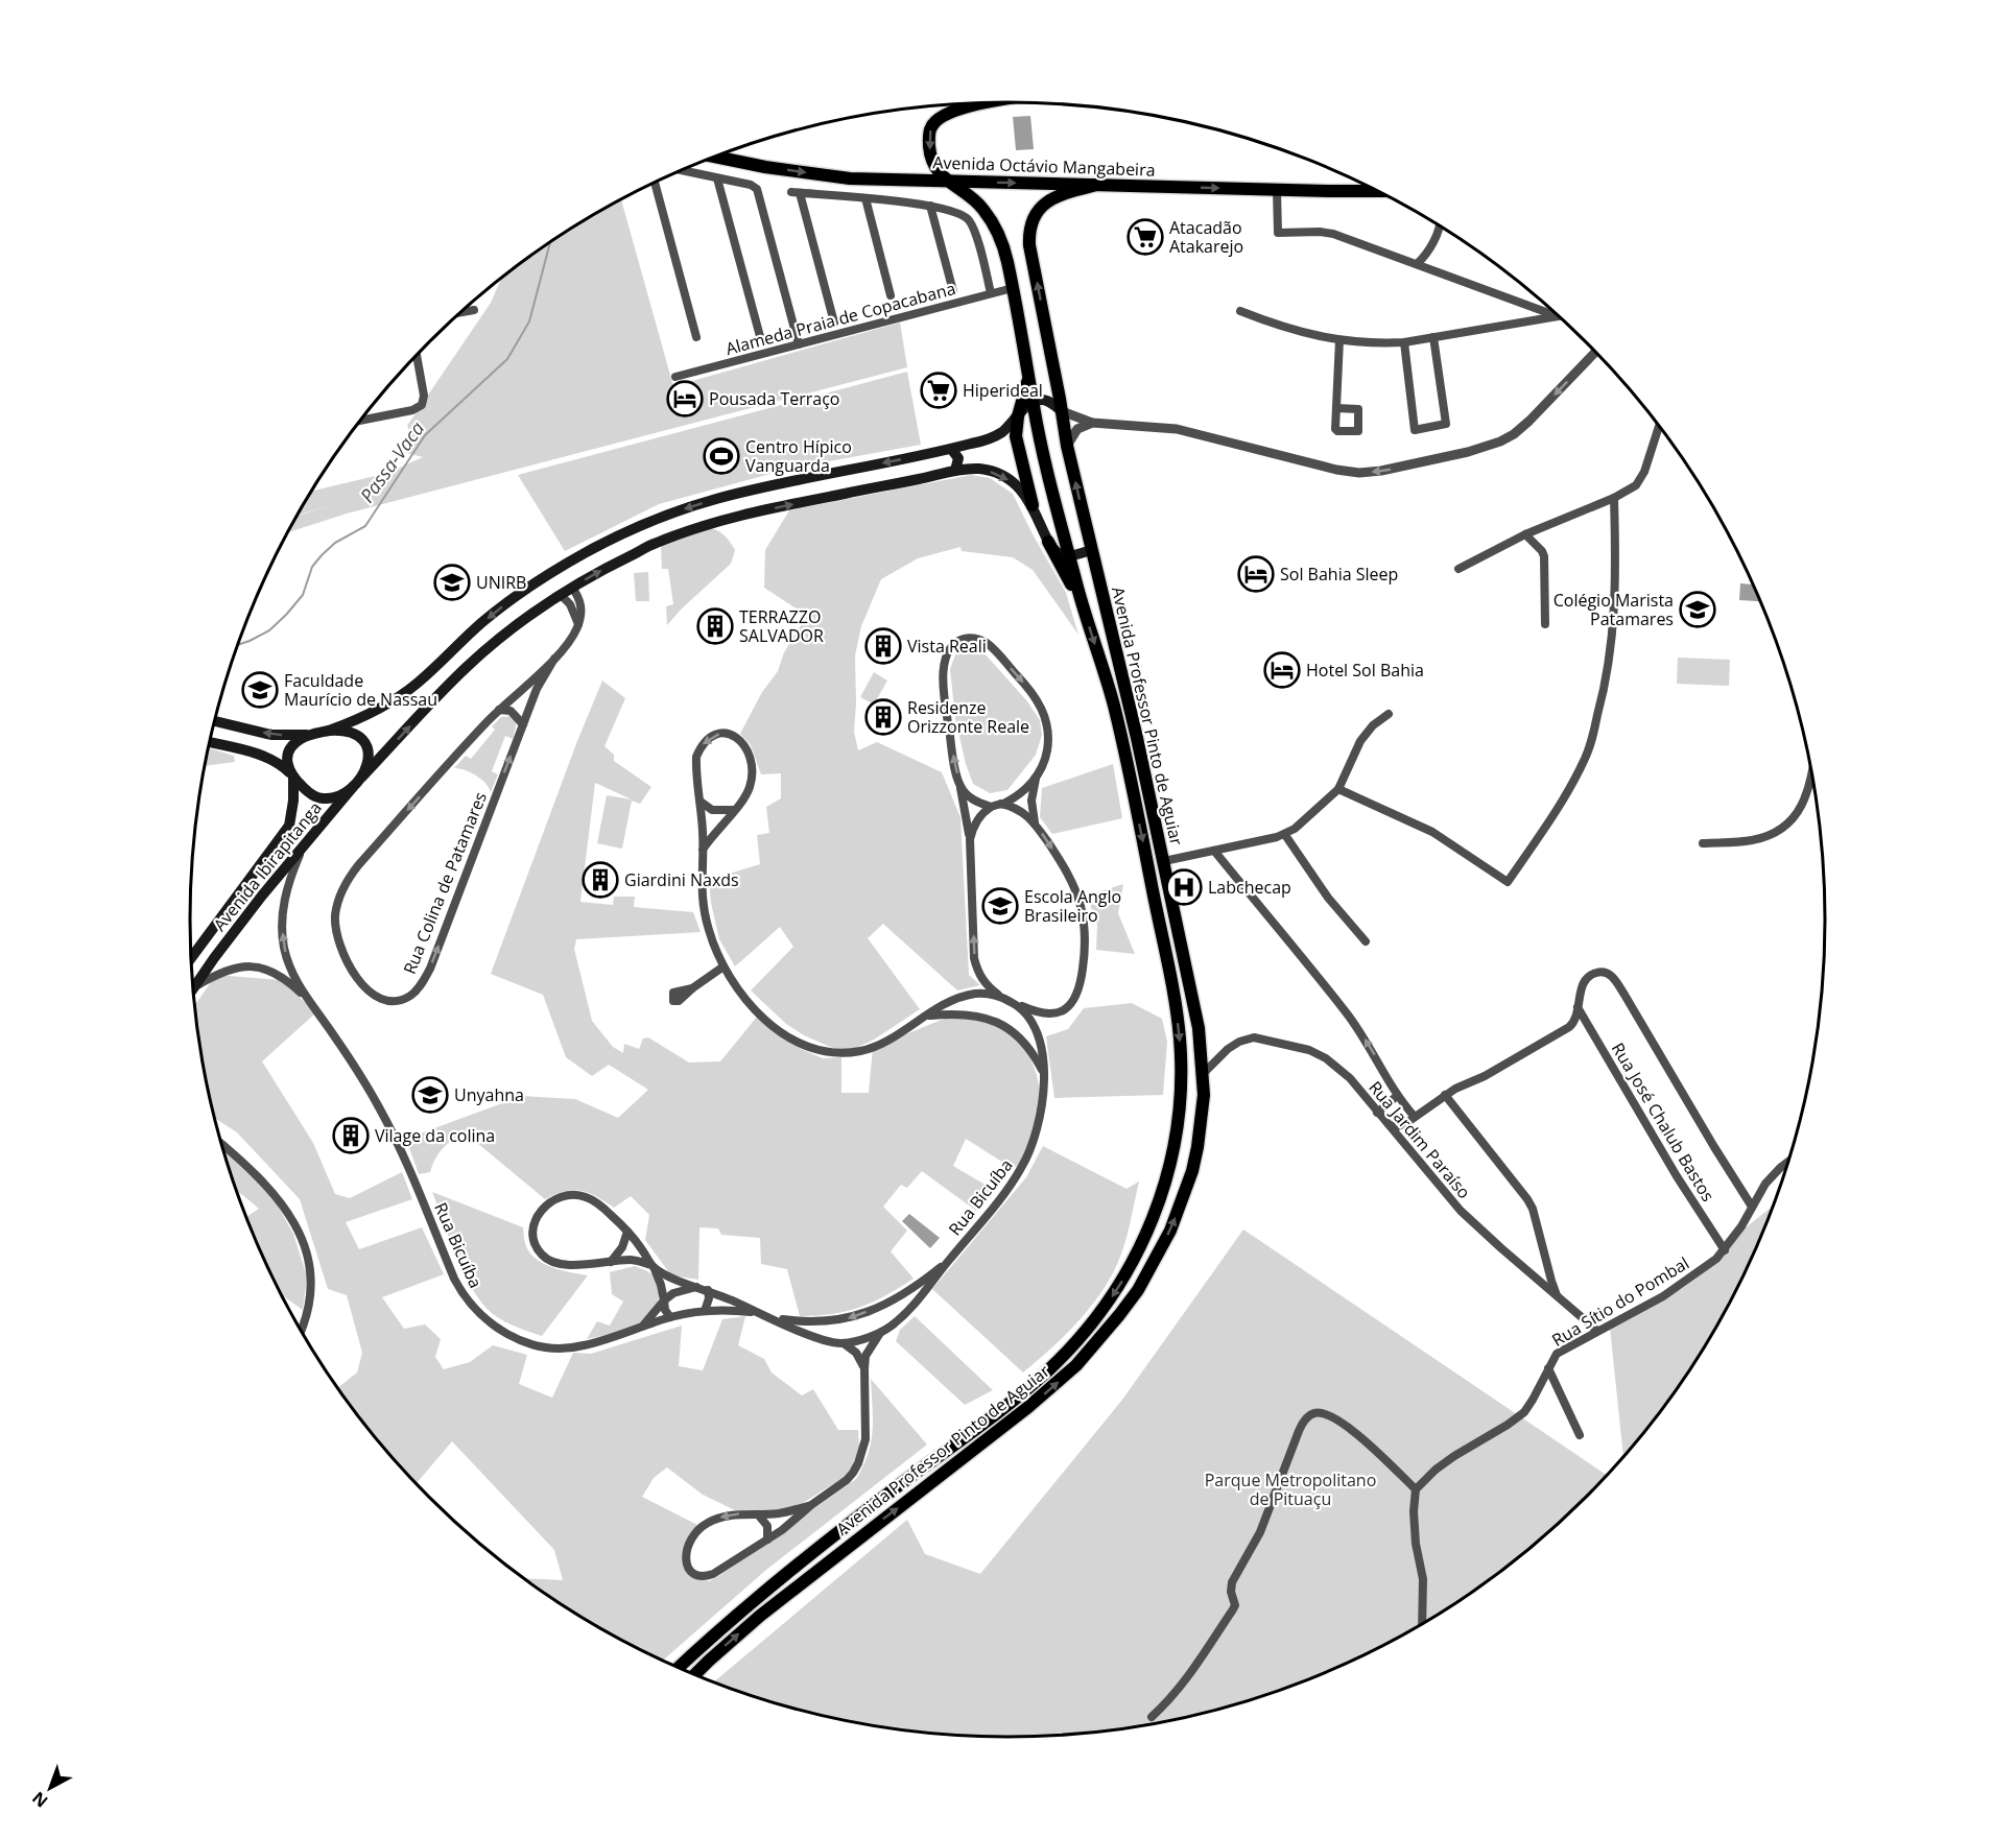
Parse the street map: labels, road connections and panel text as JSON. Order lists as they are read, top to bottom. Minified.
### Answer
{"streets":{"main road":["Avenida Octávio Mangabeira","Avenida Professor Pinto de Aguiar","Avenida Ibirapitanga"],"street":["Alameda Praia de Copacabana","Rua Colina de Patamares","Rua José Chalub Bastos","Rua Jardim Paraíso","Rua Bicuíba","Rua Sítio do Pombal"]},"crossings":[["Avenida Octávio Mangabeira","Avenida Professor Pinto de Aguiar"],["Alameda Praia de Copacabana","Avenida Professor Pinto de Aguiar"],["Avenida Professor Pinto de Aguiar","Rua Jardim Paraíso"],["Avenida Ibirapitanga","Rua Bicuíba"],["Rua José Chalub Bastos","Rua Sítio do Pombal"],["Rua Jardim Paraíso","Rua Sítio do Pombal"]],"one_way":["Avenida Octávio Mangabeira"],"water":["Passa-Vaca"],"parks":["Parque Metropolitano de Pituaçu"],"places":{"supermarket":["Atacadão Atakarejo","Hiperideal"],"hotel":["Pousada Terraço","Sol Bahia Sleep","Hotel Sol Bahia"],"sports":["Centro Hípico Vanguarda"],"school or university":["UNIRB","Colégio Marista Patamares","Faculdade Maurício de Nassau","Escola Anglo Brasileiro","Unyahna"],"building":["TERRAZZO SALVADOR","Vista Reali","Residenze Orizzonte Reale","Giardini Naxds","Vilage da colina"],"hospital":["Labchecap"]},"north":"bottom left"}
